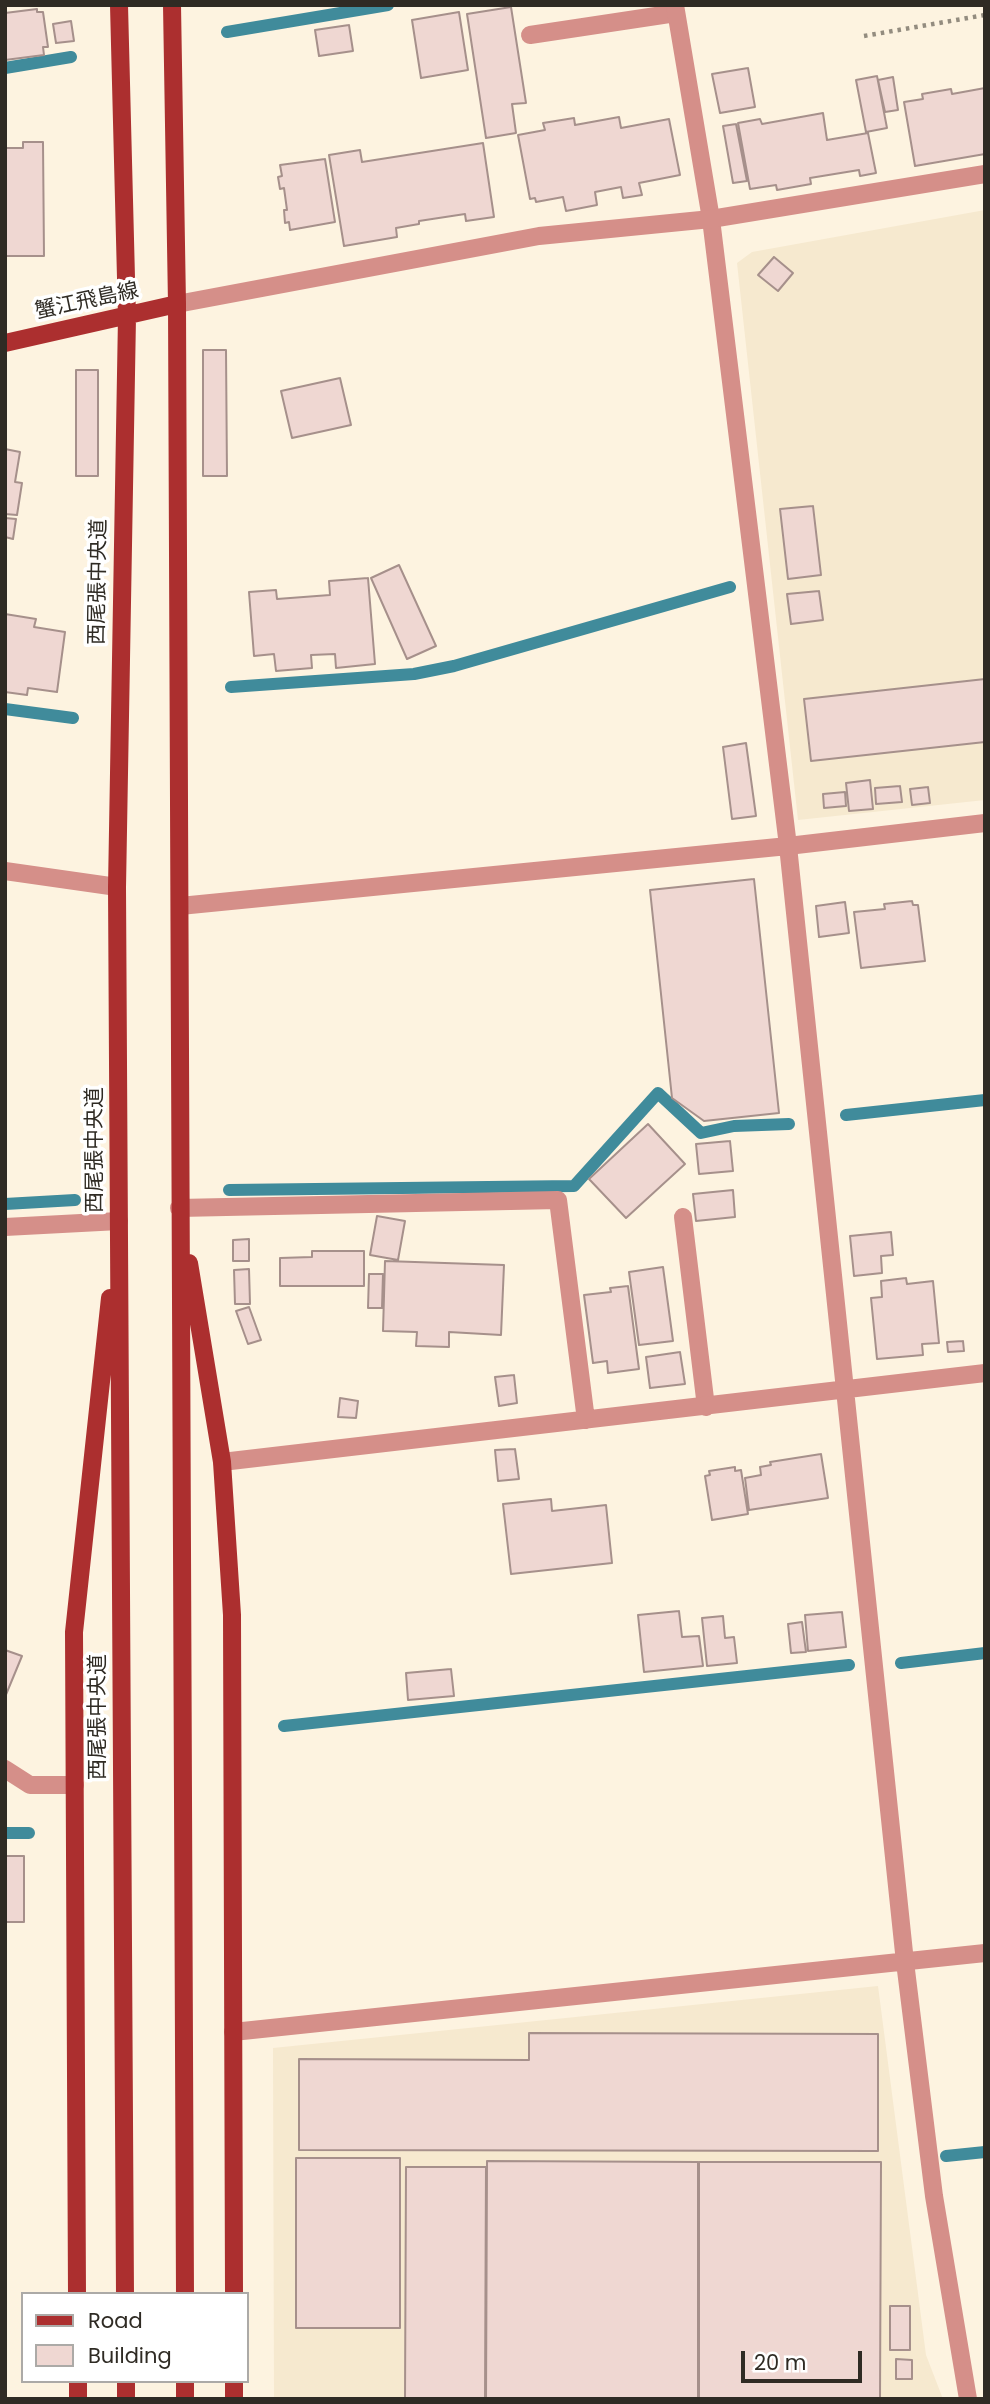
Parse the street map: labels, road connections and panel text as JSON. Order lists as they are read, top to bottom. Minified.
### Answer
{"streets":{"main road":["蟹江飛島線","西尾張中央道"]},"crossings":[["蟹江飛島線","西尾張中央道"]],"legend":["Road","Building"],"scale_bar":"20 m"}
